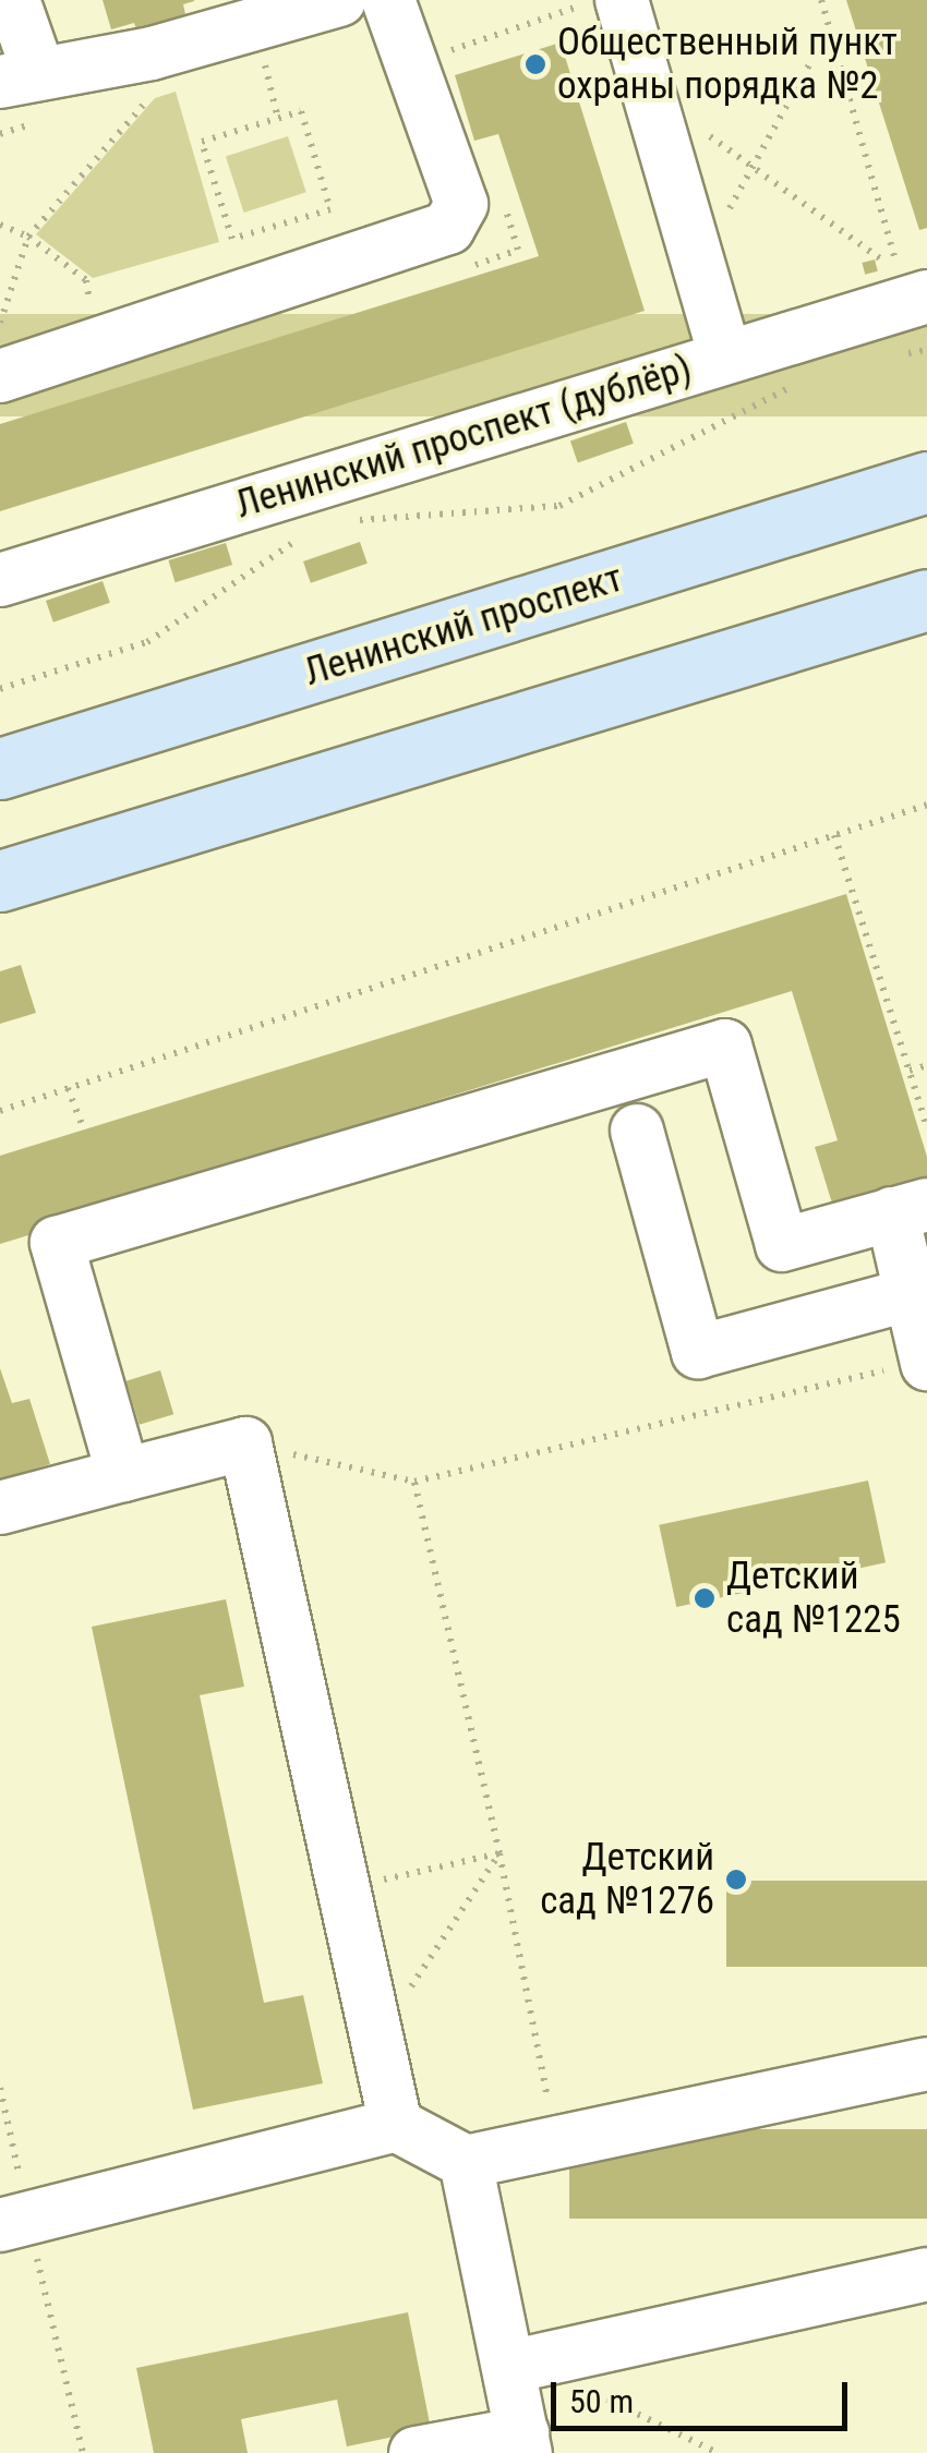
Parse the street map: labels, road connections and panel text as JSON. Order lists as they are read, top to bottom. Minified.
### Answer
{"streets":{"main road":["Ленинский проспект"],"street":["Ленинский проспект (дублёр)"]},"places":["Общественный пункт охраны порядка №2","Детский сад №1225","Детский сад №1276"],"scale_bar":"50 m"}
